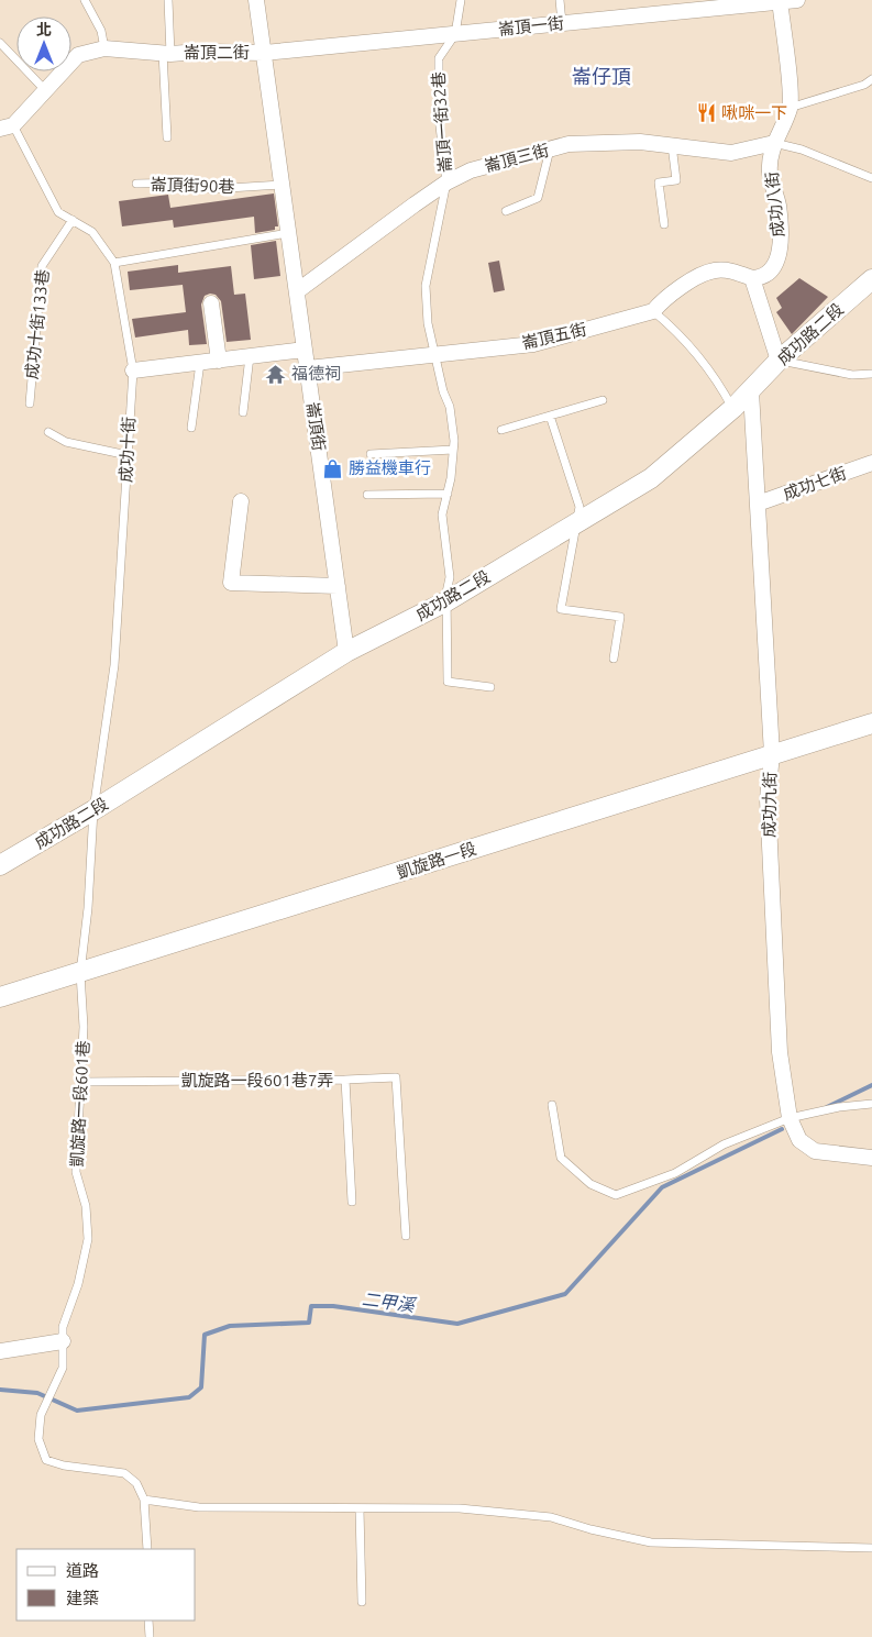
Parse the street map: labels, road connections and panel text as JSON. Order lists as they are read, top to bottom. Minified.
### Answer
{"streets":{"street":["崙頂一街","崙頂二街","崙頂三街","成功八街","成功路二段","崙頂五街","崙頂街","成功七街","成功九街","凱旋路一段"],"lane":["崙頂一街32巷","崙頂街90巷","成功十街133巷","成功十街","凱旋路一段601巷7弄","凱旋路一段601巷"]},"crossings":[["崙頂一街","崙頂二街"],["崙頂一街","崙頂一街32巷"],["崙頂一街","成功八街"],["崙頂一街","崙頂街"],["崙頂二街","崙頂街"],["崙頂二街","成功十街"],["崙頂一街32巷","崙頂三街"],["崙頂一街32巷","成功路二段"],["崙頂一街32巷","崙頂五街"],["崙頂三街","成功八街"],["崙頂三街","崙頂街"],["崙頂街90巷","崙頂街"],["成功八街","崙頂五街"],["成功十街133巷","成功十街"],["成功路二段","崙頂街"],["成功路二段","成功十街"],["成功路二段","成功九街"],["崙頂五街","崙頂街"],["成功十街","凱旋路一段"],["成功十街","凱旋路一段601巷"],["成功七街","成功九街"],["成功九街","凱旋路一段"],["凱旋路一段","凱旋路一段601巷"],["凱旋路一段601巷7弄","凱旋路一段601巷"]],"districts":["崙仔頂"],"water":["二甲溪"],"places":{"restaurant":["啾咪一下"],"temple":["福德祠"],"shop":["勝益機車行"]},"legend":["道路","建築"],"north":"top"}
